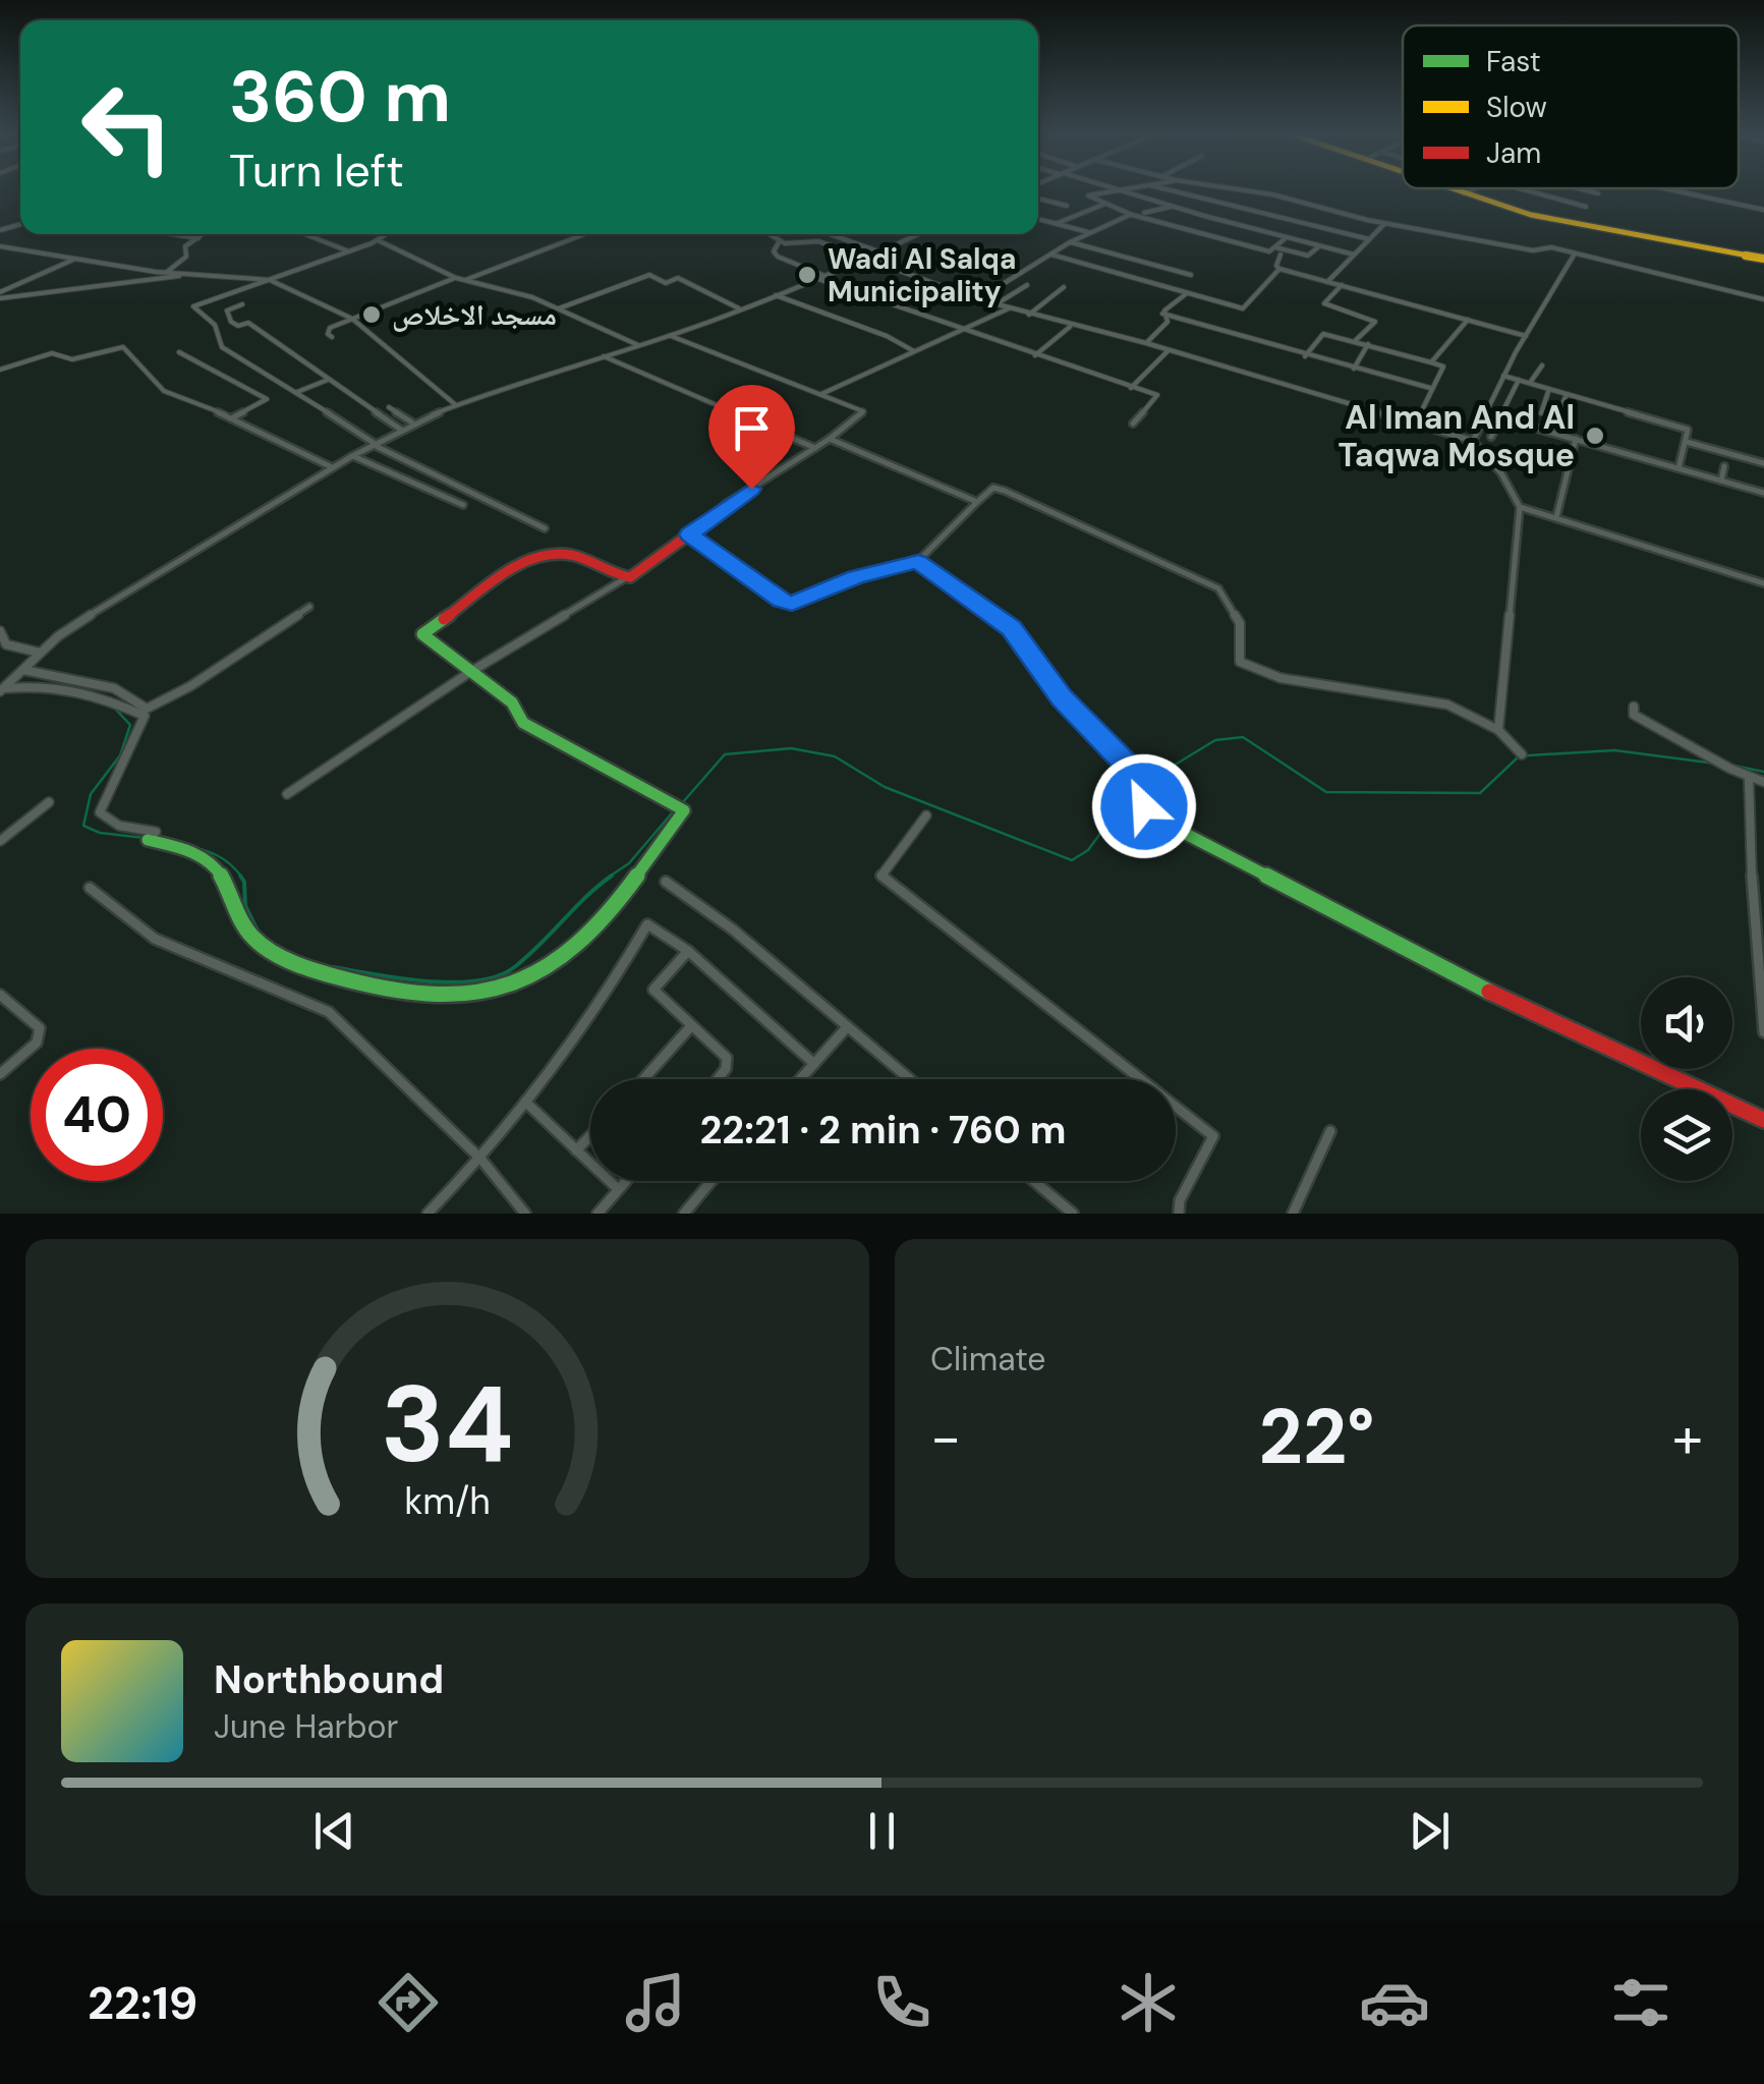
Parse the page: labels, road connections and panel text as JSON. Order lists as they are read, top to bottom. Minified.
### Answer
{"places":["Wadi Al Salqa Municipality","مسجد الاخلاص","Al Iman And Al Taqwa Mosque"],"legend":["Fast","Slow","Jam"],"page":{"turn":["360 m","Turn left"],"limit":"40","trip":"22:21 · 2 min · 760 m","tile":"Climate","heat":["−","22°","+"],"song":["Northbound","June Harbor"],"tabs":"22:19","gauge":["34","km/h"]}}
